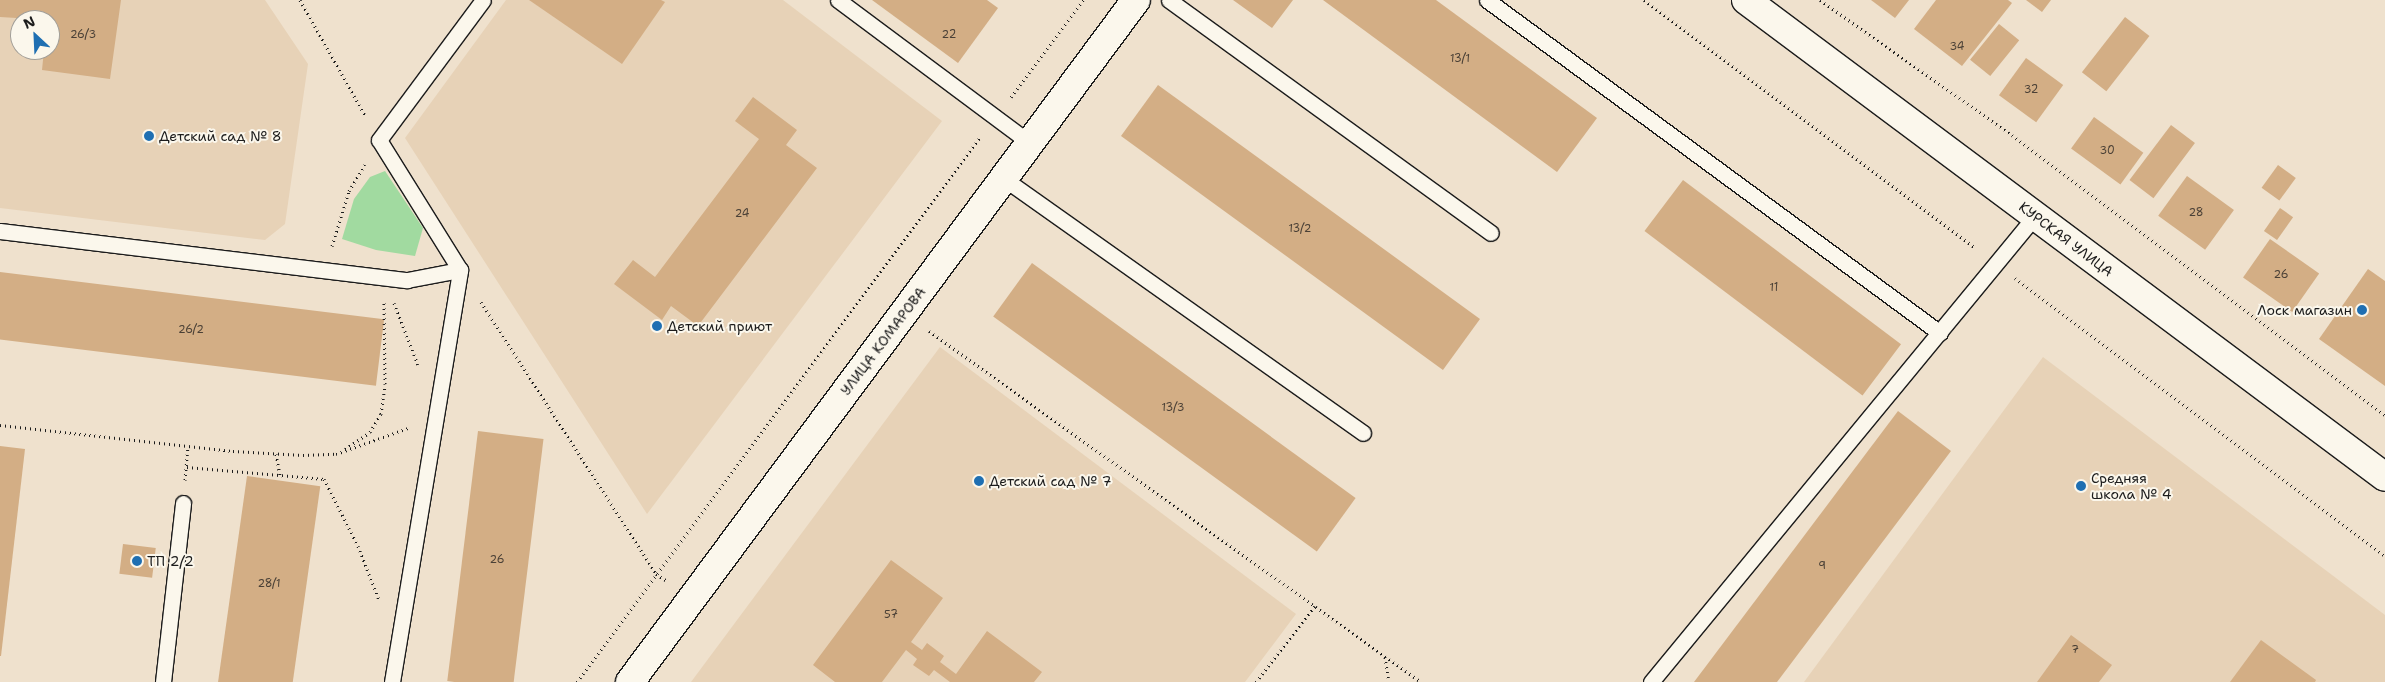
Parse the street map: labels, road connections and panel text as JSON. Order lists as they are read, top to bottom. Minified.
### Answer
{"streets":{"street":["КУРСКАЯ УЛИЦА","УЛИЦА КОМАРОВА"]},"places":["Детский сад № 8","Лоск магазин","Детский приют","Детский сад № 7","Средняя школа № 4","ТП 2/2"],"house_numbers":["26/3","22","34","13/1","32","30","28","24","13/2","26","11","26/2","13/3","26","9","28/1","57","7"],"north":"top left"}
